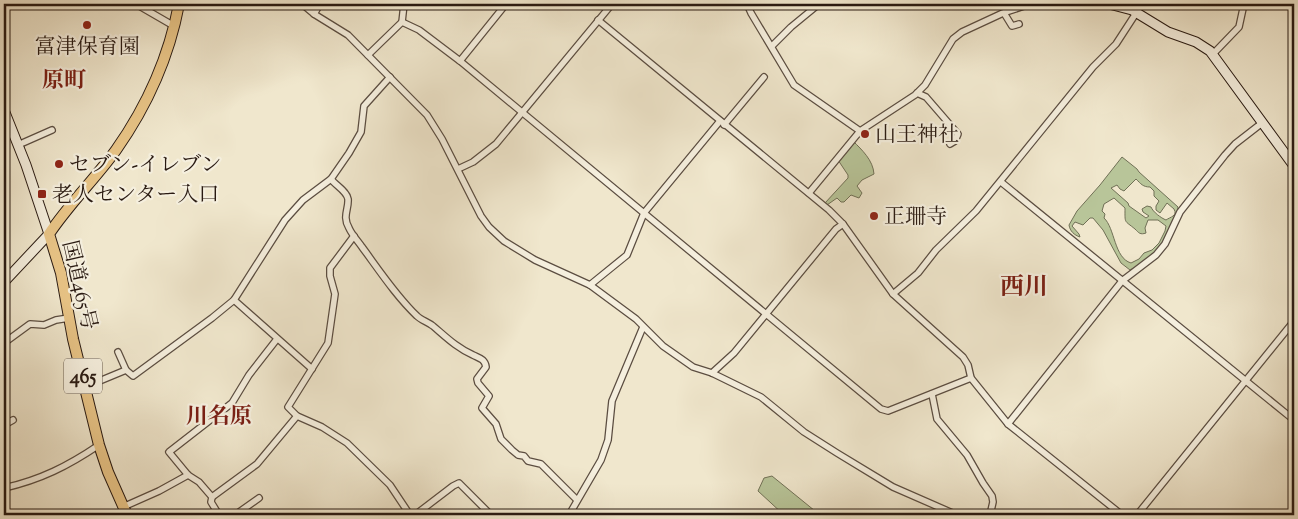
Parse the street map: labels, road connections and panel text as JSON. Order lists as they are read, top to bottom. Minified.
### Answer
{"streets":{"highway":["国道465号","465"]},"districts":["原町","西川","川名原"],"places":{"other":["富津保育園","山王神社","セブン-イレブン","正珊寺"],"transit":["老人センター入口"]}}
